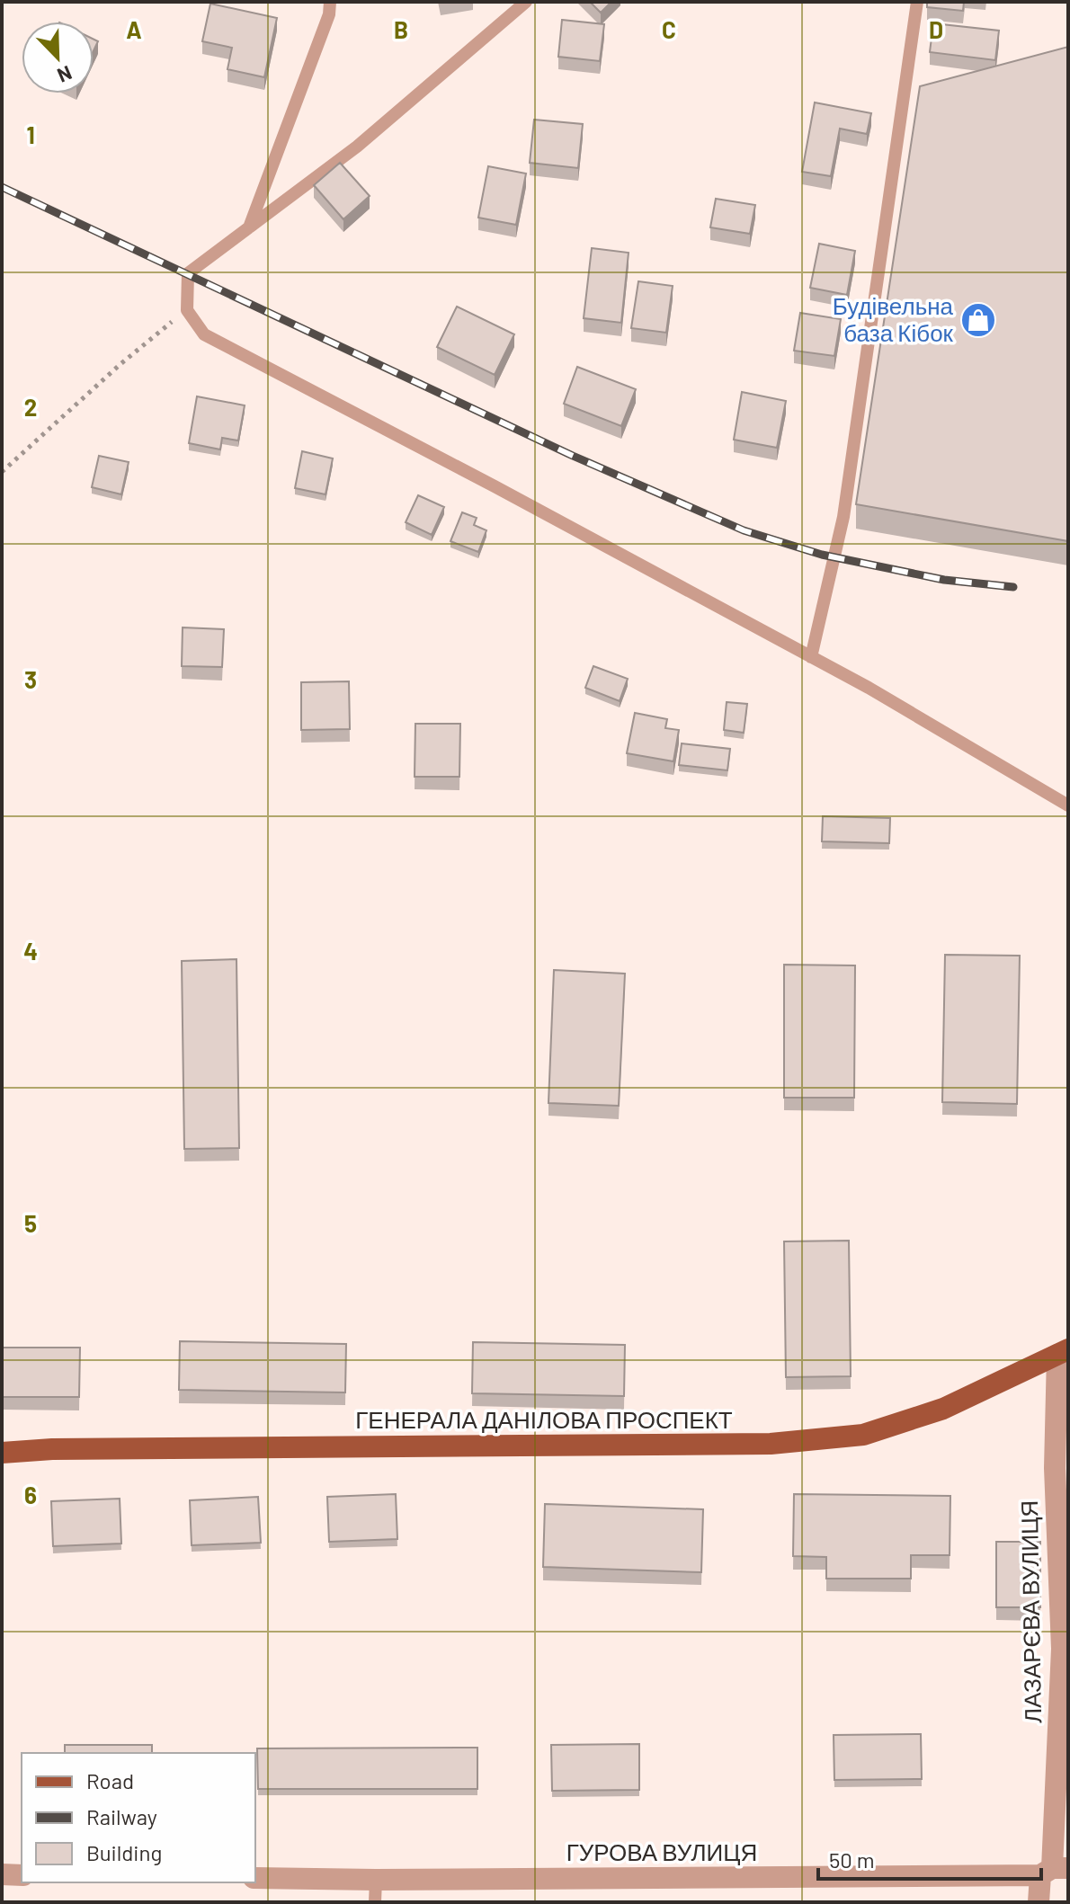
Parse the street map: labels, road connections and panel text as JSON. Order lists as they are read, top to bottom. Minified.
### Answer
{"streets":{"main road":["ГЕНЕРАЛА ДАНІЛОВА ПРОСПЕКТ"],"street":["ЛАЗАРЄВА ВУЛИЦЯ","ГУРОВА ВУЛИЦЯ"]},"crossings":[["ГЕНЕРАЛА ДАНІЛОВА ПРОСПЕКТ","ЛАЗАРЄВА ВУЛИЦЯ"],["ЛАЗАРЄВА ВУЛИЦЯ","ГУРОВА ВУЛИЦЯ"]],"places":{"shop":["Будівельна база Кібок"]},"legend":["Road","Railway","Building"],"scale_bar":"50 m","north":"bottom right","grid":{"columns":["A","B","C","D"],"rows":["1","2","3","4","5","6"]}}
